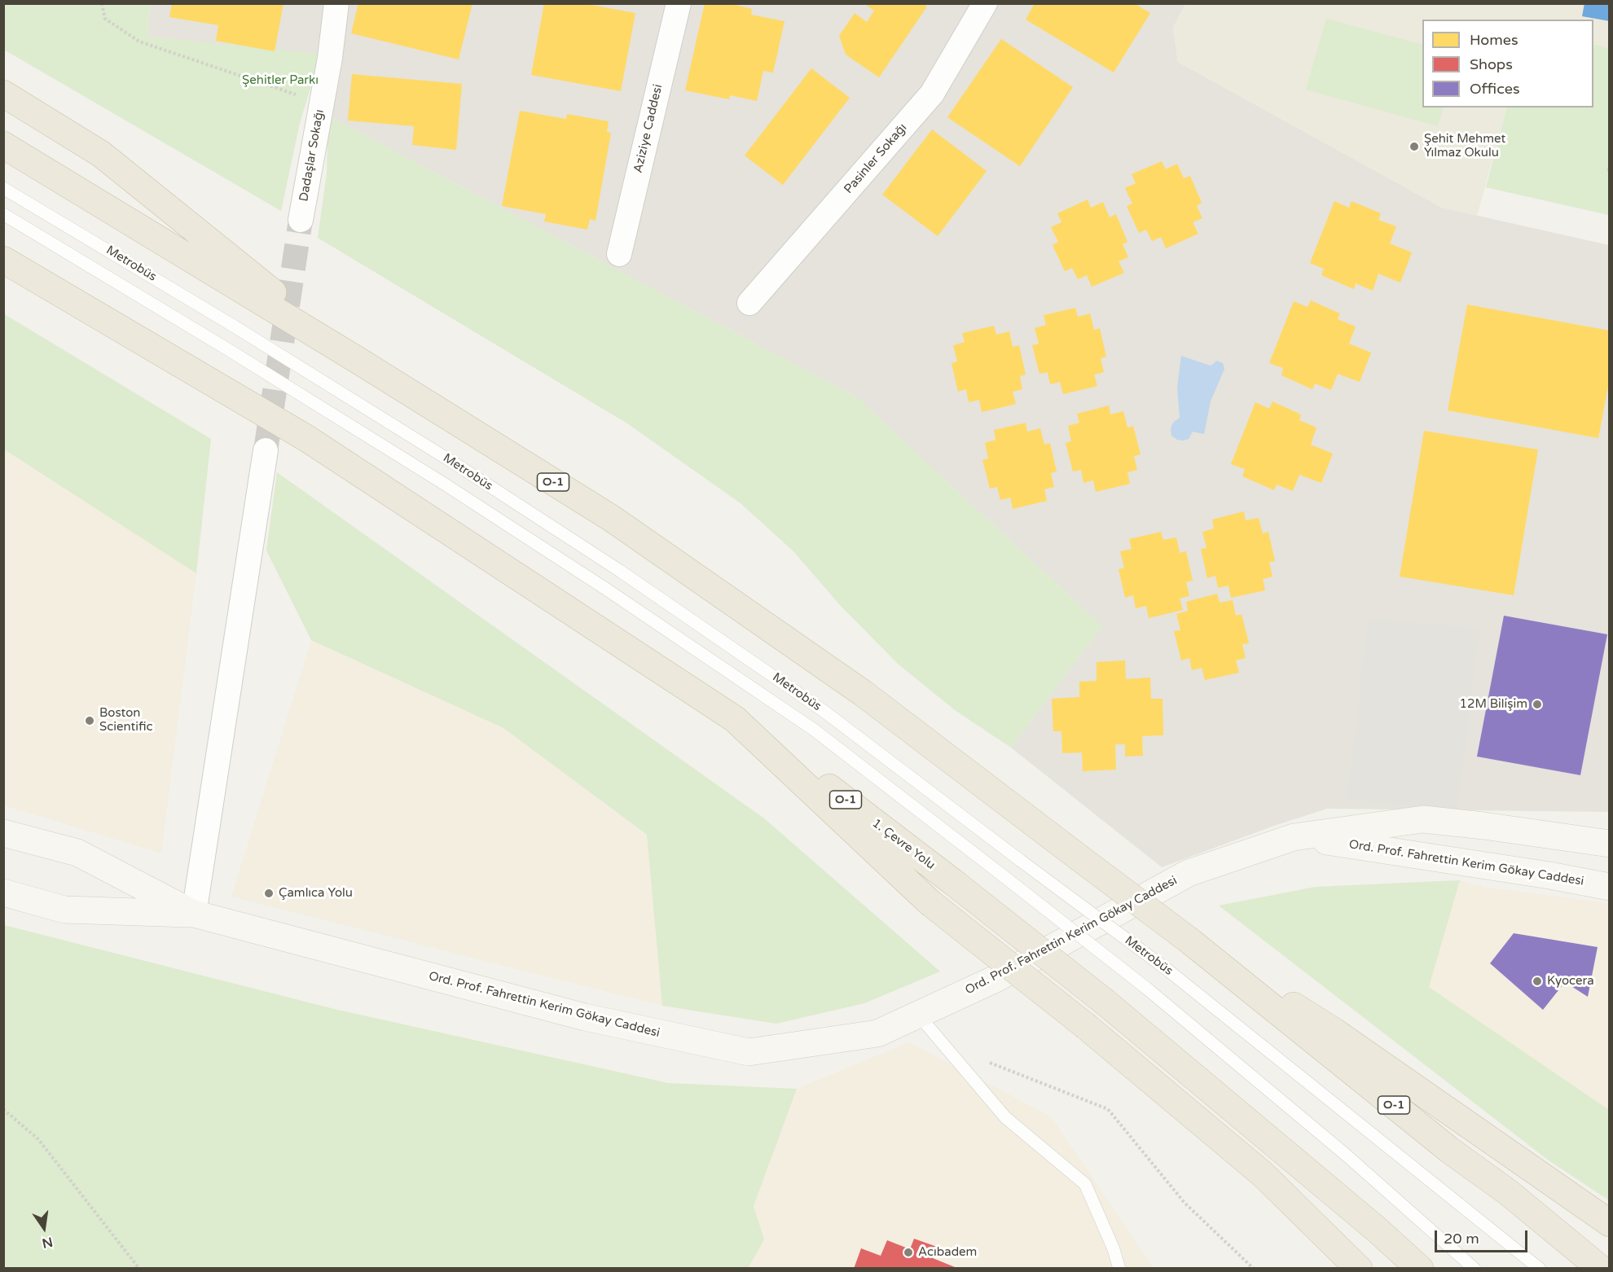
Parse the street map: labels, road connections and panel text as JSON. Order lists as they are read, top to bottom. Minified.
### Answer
{"streets":{"highway":["O-1","1. Çevre Yolu"],"street":["Aziziye Caddesi","Dadaşlar Sokağı","Pasinler Sokağı","Ord. Prof. Fahrettin Kerim Gökay Caddesi"],"lane":["Metrobüs"]},"crossings":[["O-1","1. Çevre Yolu"]],"parks":["Şehitler Parkı"],"places":["Şehit Mehmet Yılmaz Okulu","12M Bilişim","Boston Scientific","Çamlıca Yolu","Kyocera","Acıbadem"],"legend":["Homes","Shops","Offices"],"scale_bar":"20 m","north":"bottom"}
